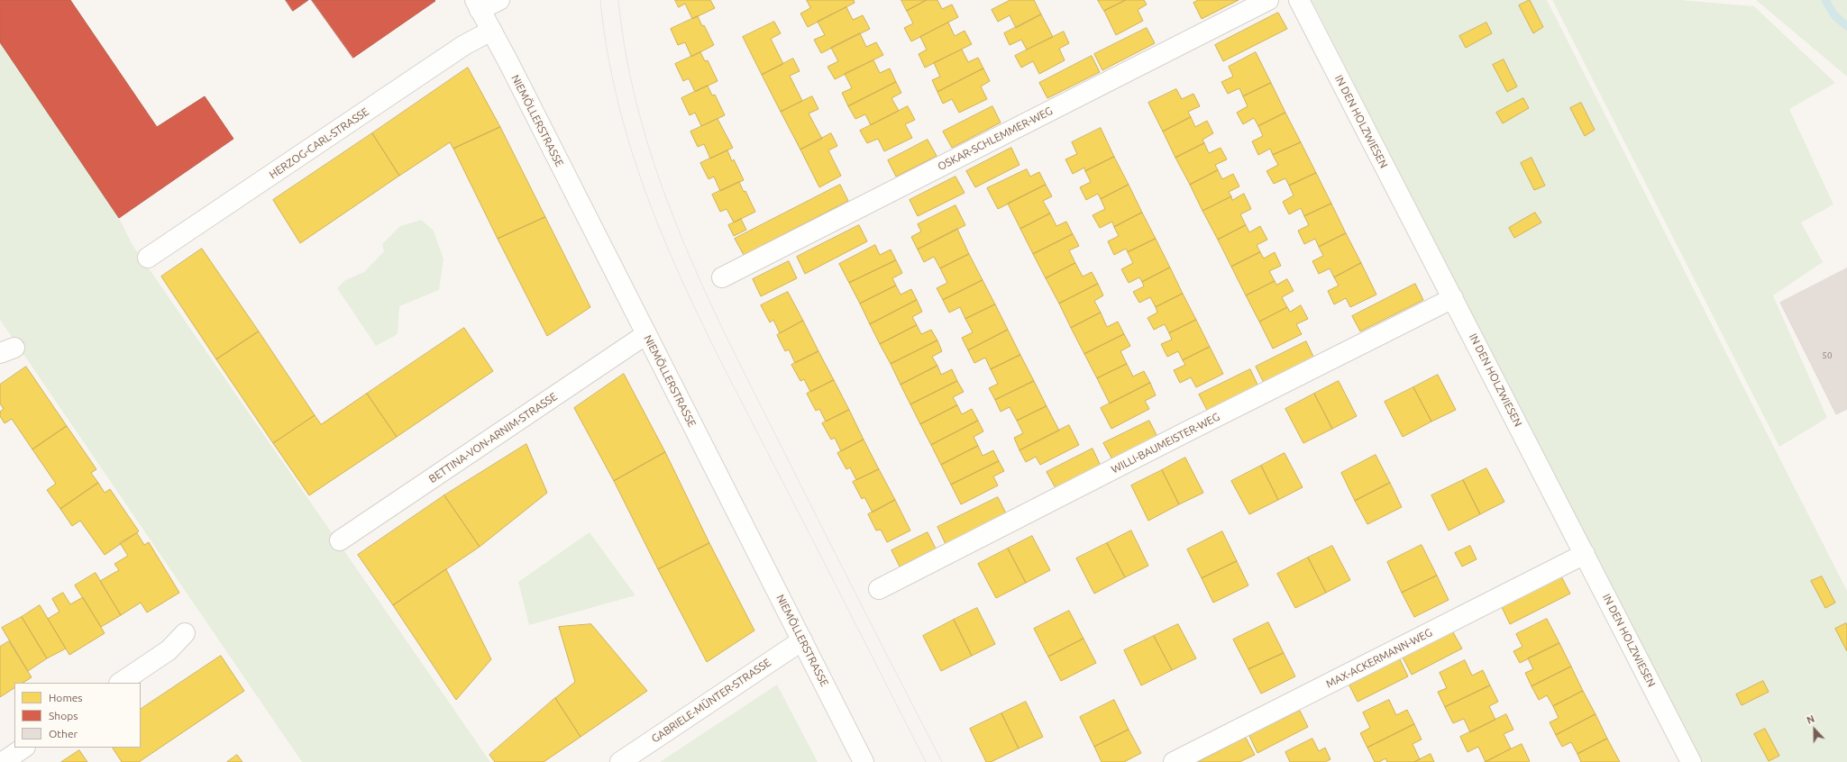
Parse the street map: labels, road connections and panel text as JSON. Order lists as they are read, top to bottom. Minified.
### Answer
{"streets":{"street":["NIEMÖLLERSTRASSE","IN DEN HOLZWIESEN","OSKAR-SCHLEMMER-WEG","HERZOG-CARL-STRASSE","BETTINA-VON-ARNIM-STRASSE","WILLI-BAUMEISTER-WEG","MAX-ACKERMANN-WEG","GABRIELE-MÜNTER-STRASSE"]},"crossings":[["NIEMÖLLERSTRASSE","HERZOG-CARL-STRASSE"],["NIEMÖLLERSTRASSE","BETTINA-VON-ARNIM-STRASSE"],["NIEMÖLLERSTRASSE","GABRIELE-MÜNTER-STRASSE"],["IN DEN HOLZWIESEN","WILLI-BAUMEISTER-WEG"],["IN DEN HOLZWIESEN","MAX-ACKERMANN-WEG"]],"house_numbers":["50"],"legend":["Homes","Shops","Other"],"north":"top"}
